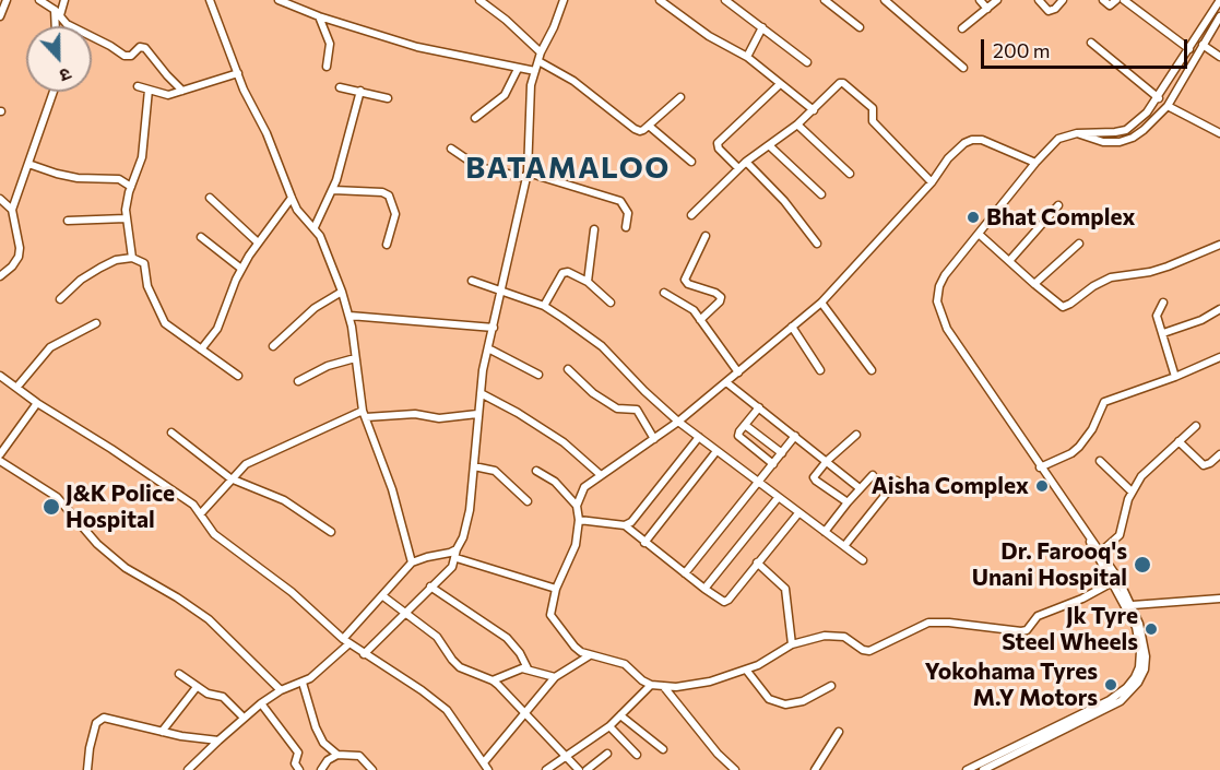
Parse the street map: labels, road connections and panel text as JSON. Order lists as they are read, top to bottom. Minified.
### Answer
{"districts":["BATAMALOO"],"places":["Bhat Complex","Aisha Complex","J&K Police Hospital","Dr. Farooq's Unani Hospital","Jk Tyre Steel Wheels","Yokohama Tyres M.Y Motors"],"scale_bar":"200 m","north":"bottom"}
